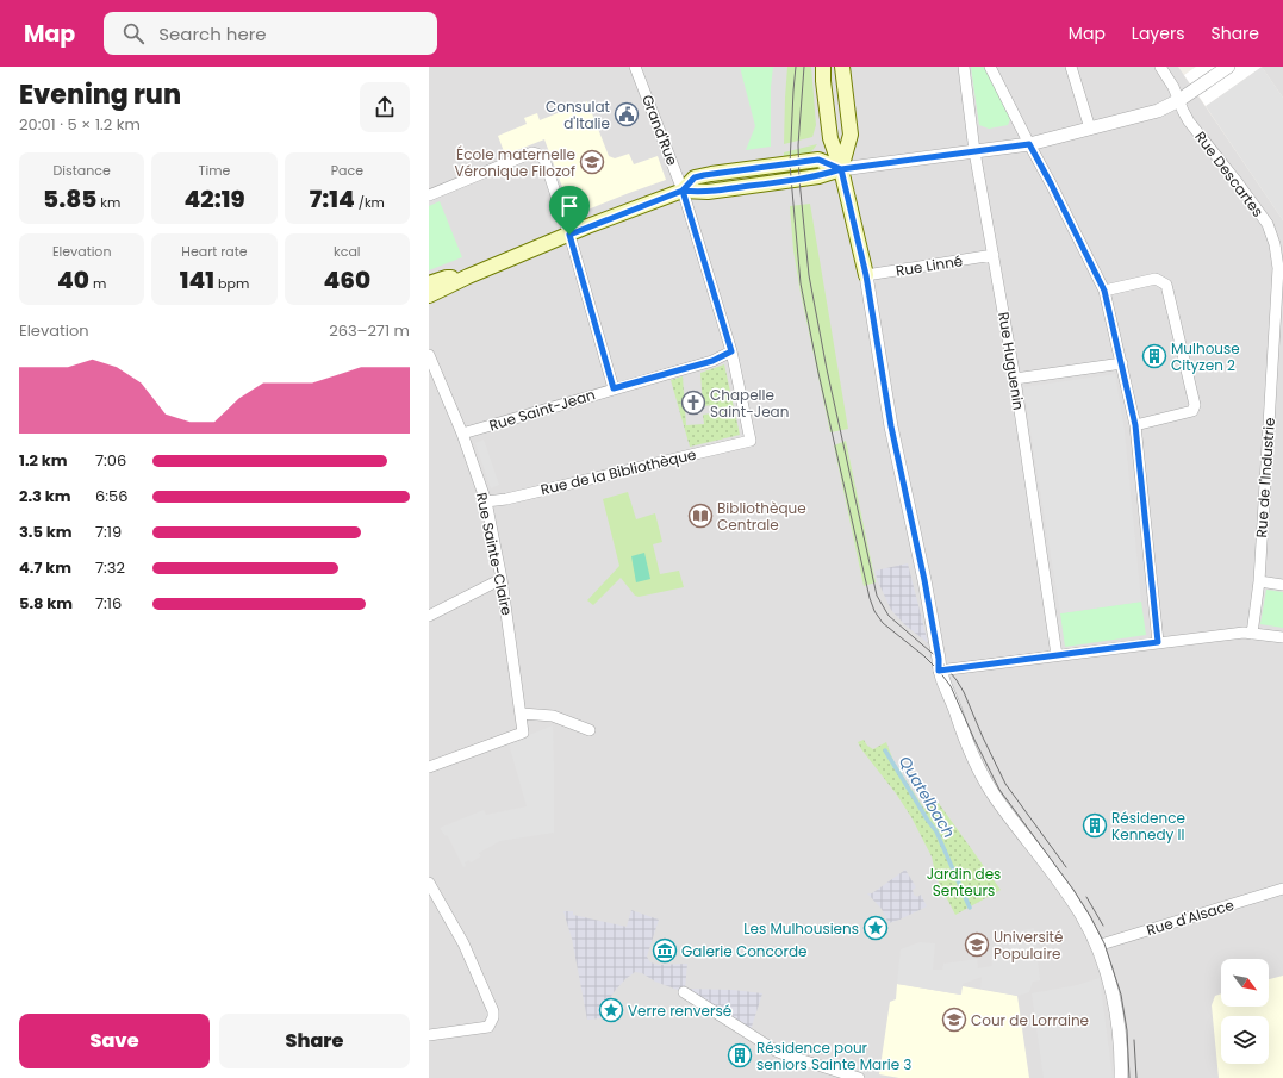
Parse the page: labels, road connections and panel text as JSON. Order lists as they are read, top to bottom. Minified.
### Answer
{"streets":{"street":["Grand'Rue","Rue Descartes","Rue Linné","Rue Huguenin","Rue Saint-Jean","Rue de la Bibliothèque","Rue de l'Industrie","Rue Sainte-Claire","Rue d'Alsace"]},"crossings":[["Grand'Rue","Rue Saint-Jean"],["Grand'Rue","Rue de la Bibliothèque"],["Rue Descartes","Rue de l'Industrie"],["Rue Linné","Rue Huguenin"],["Rue Saint-Jean","Rue Sainte-Claire"],["Rue de la Bibliothèque","Rue Sainte-Claire"]],"water":["Quatelbach"],"parks":["Jardin des Senteurs"],"places":{"public building":["Consulat d'Italie"],"school or university":["École maternelle Véronique Filozof","Université Populaire","Cour de Lorraine"],"building":["Mulhouse Cityzen 2","Résidence Kennedy II","Résidence pour seniors Sainte Marie 3"],"church":["Chapelle Saint-Jean"],"library":["Bibliothèque Centrale"],"place":["Les Mulhousiens","Verre renversé"],"museum":["Galerie Concorde"]},"north":"bottom right","page":{"header":"Map","search":"Search here","nav":["Map","Layers","Share"],"heading":["Evening run","20:01 · 5 × 1.2 km"],"stats":[["Distance","5.85 km"],["Time","42:19"],["Pace","7:14 /km"],["Elevation","40 m"],["Heart rate","141 bpm"],["kcal","460"]],"chart":["Elevation","263–271 m"],"list":[{"name":"1.2 km","note":"7:06"},{"name":"2.3 km","note":"6:56"},{"name":"3.5 km","note":"7:19"},{"name":"4.7 km","note":"7:32"},{"name":"5.8 km","note":"7:16"}],"buttons":["Save","Share"]}}
